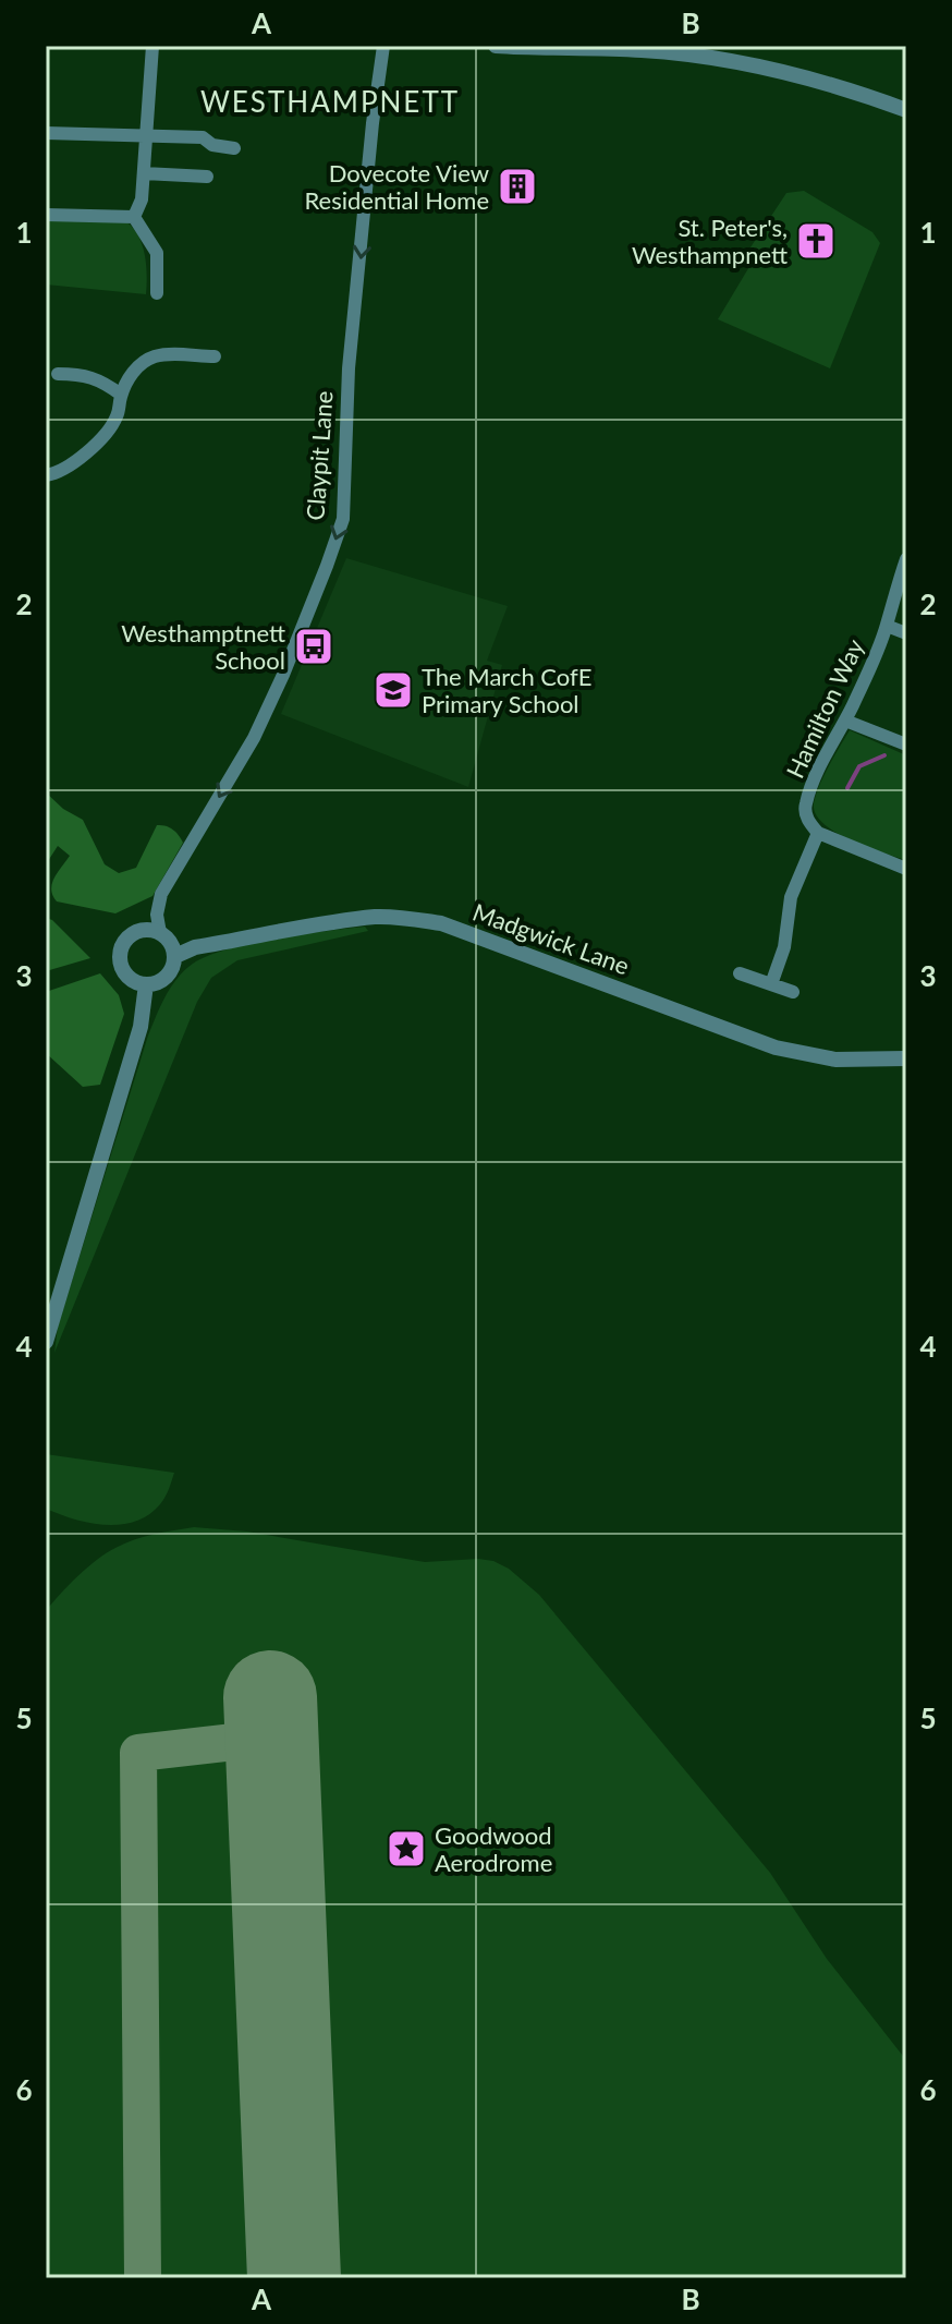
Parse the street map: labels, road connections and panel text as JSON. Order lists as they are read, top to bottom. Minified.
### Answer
{"streets":{"street":["Claypit Lane","Hamilton Way","Madgwick Lane"]},"crossings":[["Claypit Lane","Madgwick Lane"]],"one_way":["Claypit Lane"],"districts":["WESTHAMPNETT"],"places":{"building":["Dovecote View Residential Home"],"church":["St. Peter's, Westhampnett"],"bus stop":["Westhamptnett School"],"school or university":["The March CofE Primary School"],"place":["Goodwood Aerodrome"]},"grid":{"columns":["A","B"],"rows":["1","2","3","4","5","6"]}}
